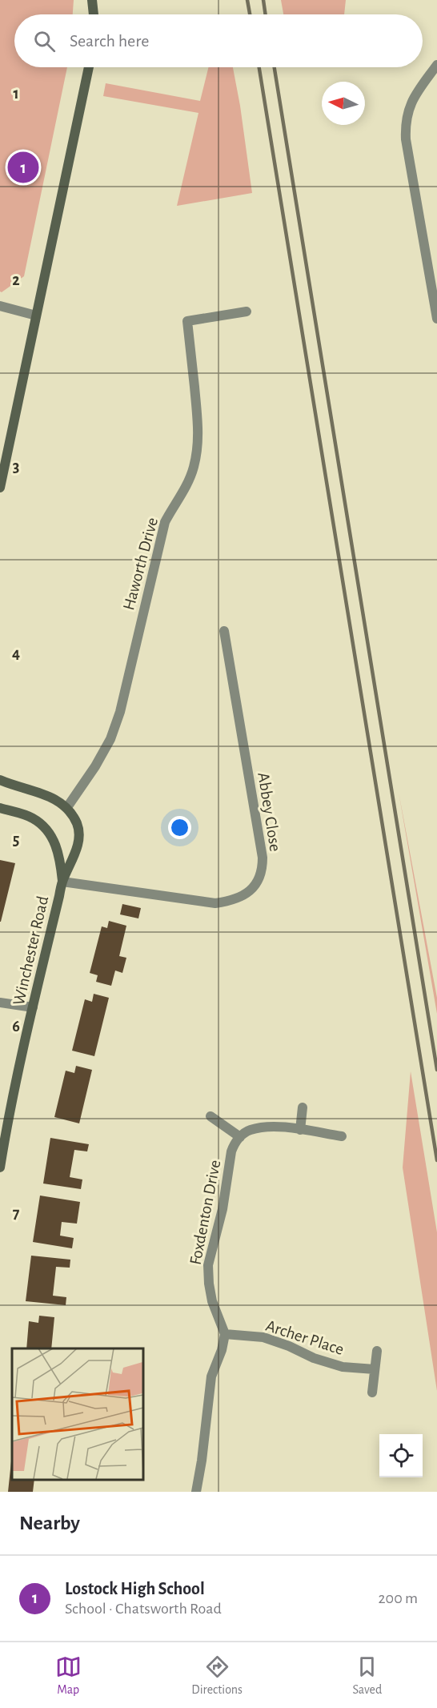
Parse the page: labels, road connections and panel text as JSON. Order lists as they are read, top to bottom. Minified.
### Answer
{"streets":{"street":["Haworth Drive","Abbey Close","Winchester Road","Foxdenton Drive","Archer Place"]},"crossings":[["Abbey Close","Winchester Road"],["Foxdenton Drive","Archer Place"]],"north":"left","page":{"search":"Search here","pins":"1","heading":"Nearby","list":[{"mark":"1","name":"Lostock High School","note":"School · Chatsworth Road","value":"200 m"}],"nav":["Map","Directions","Saved"]},"grid":{"rows":["1","2","3","4","5","6","7"]}}
